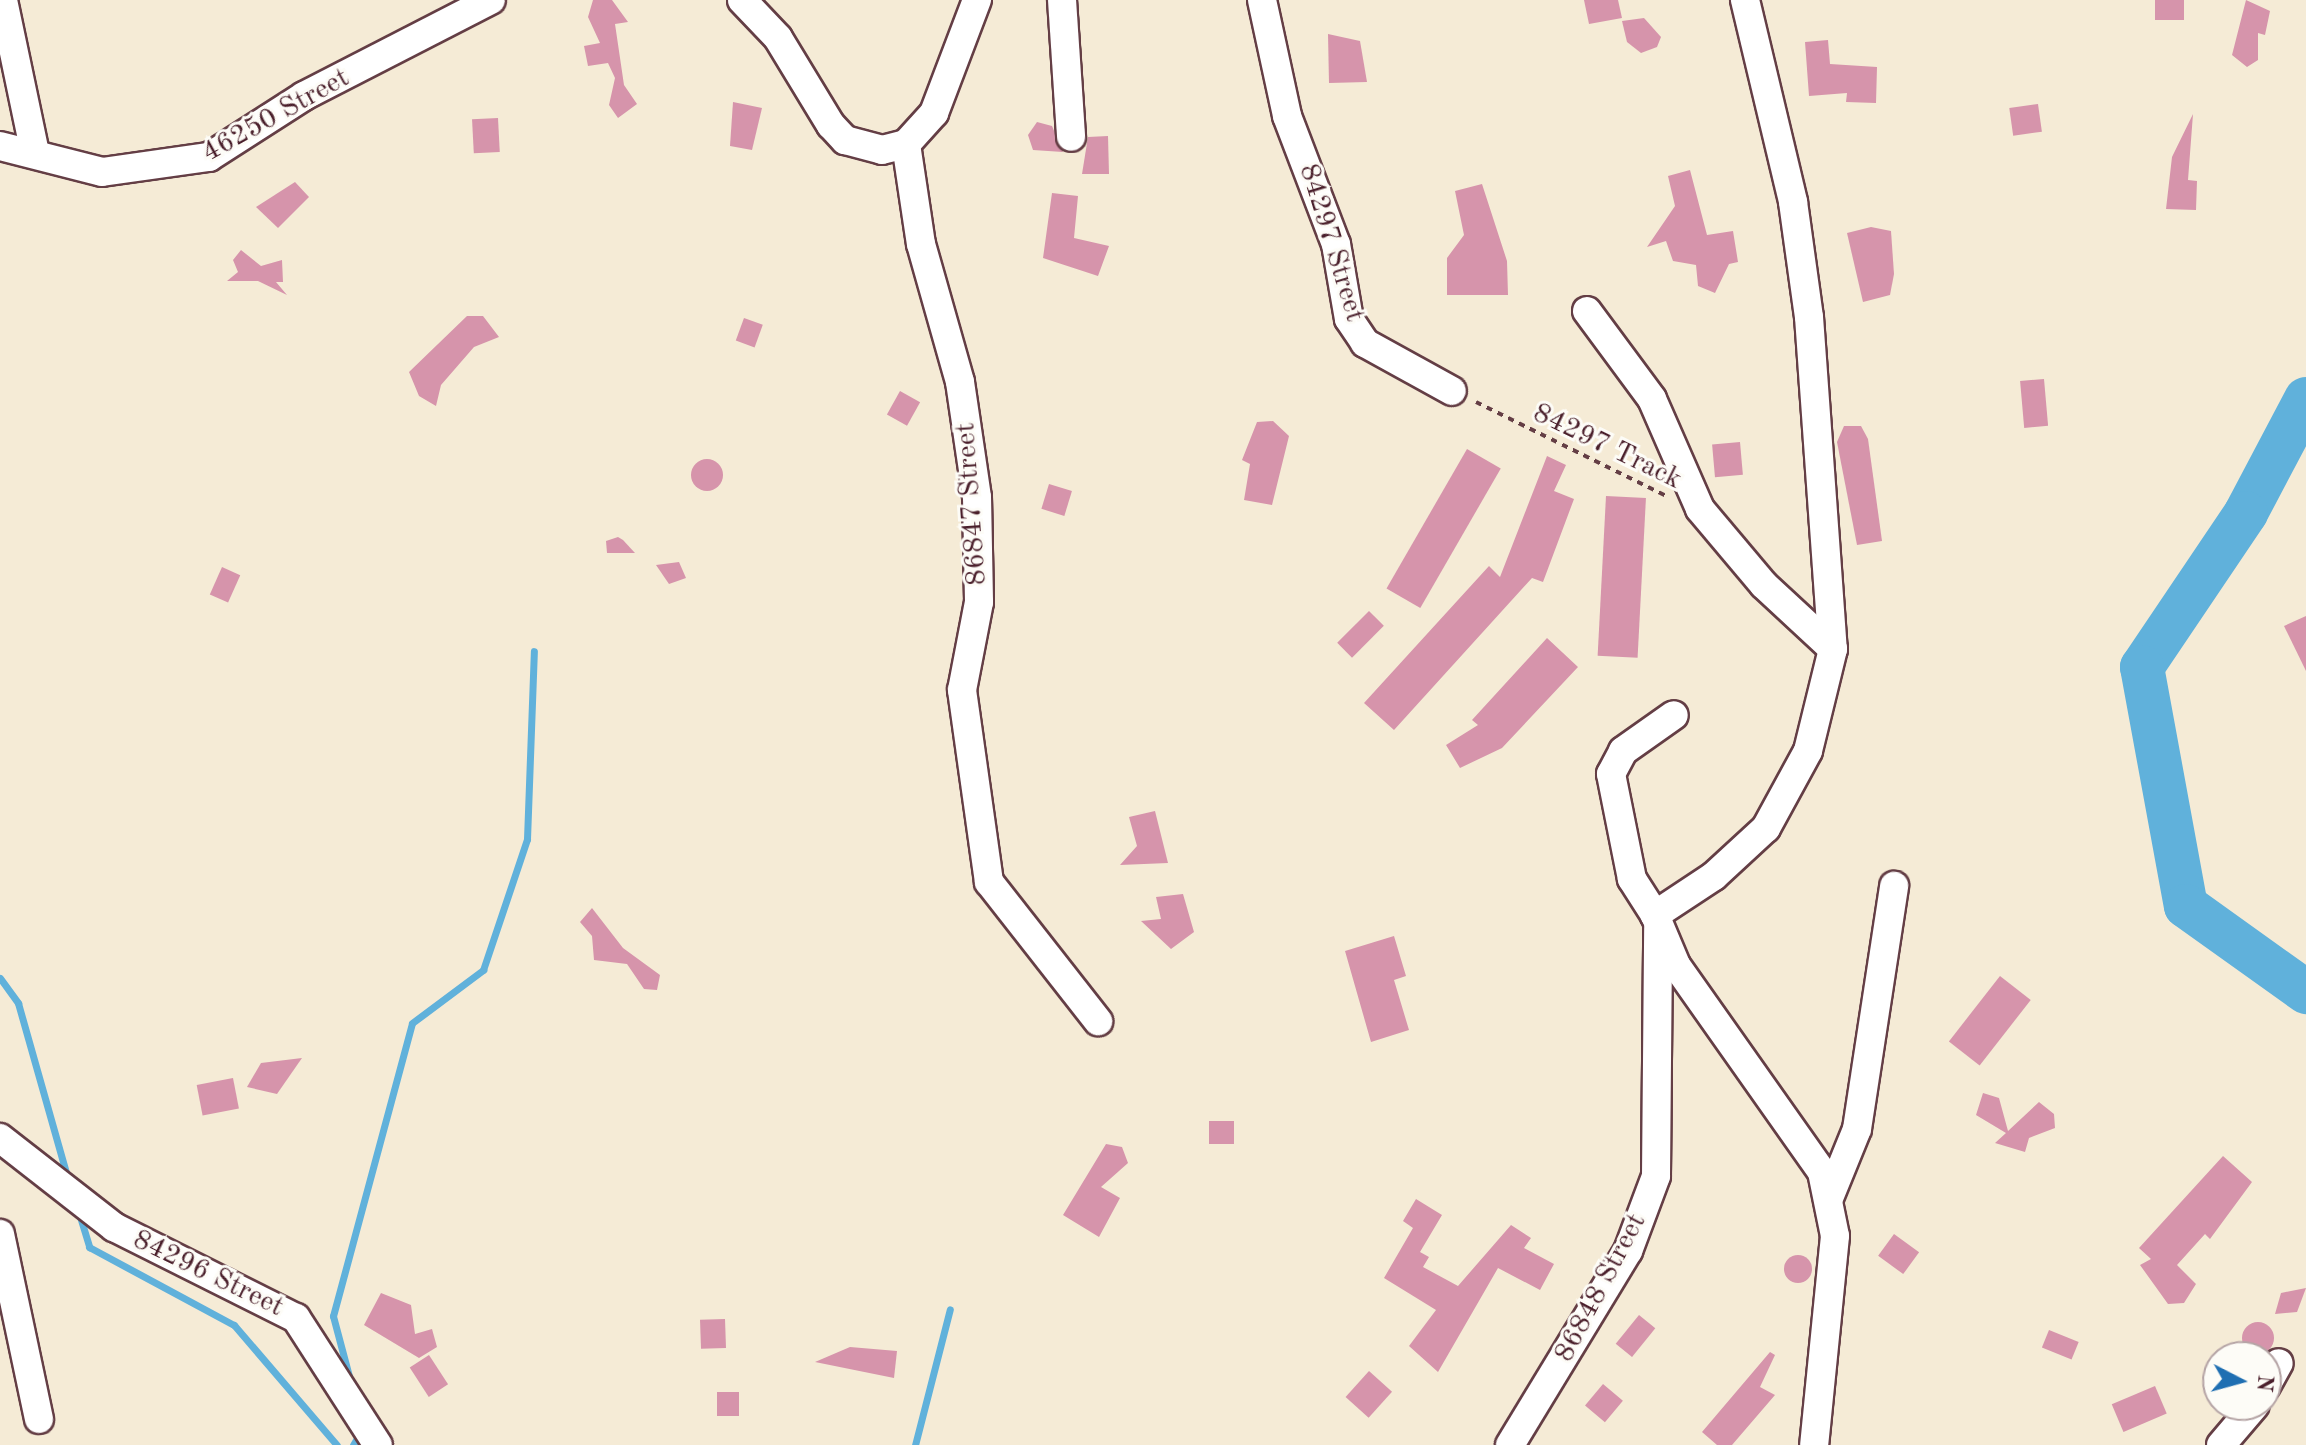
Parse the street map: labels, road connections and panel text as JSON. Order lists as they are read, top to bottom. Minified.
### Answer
{"streets":{"street":["46250 Street","84297 Street","86847 Street","84296 Street","86848 Street"],"path":["84297 Track"]},"crossings":[["84297 Street","84297 Track"]],"north":"right"}
